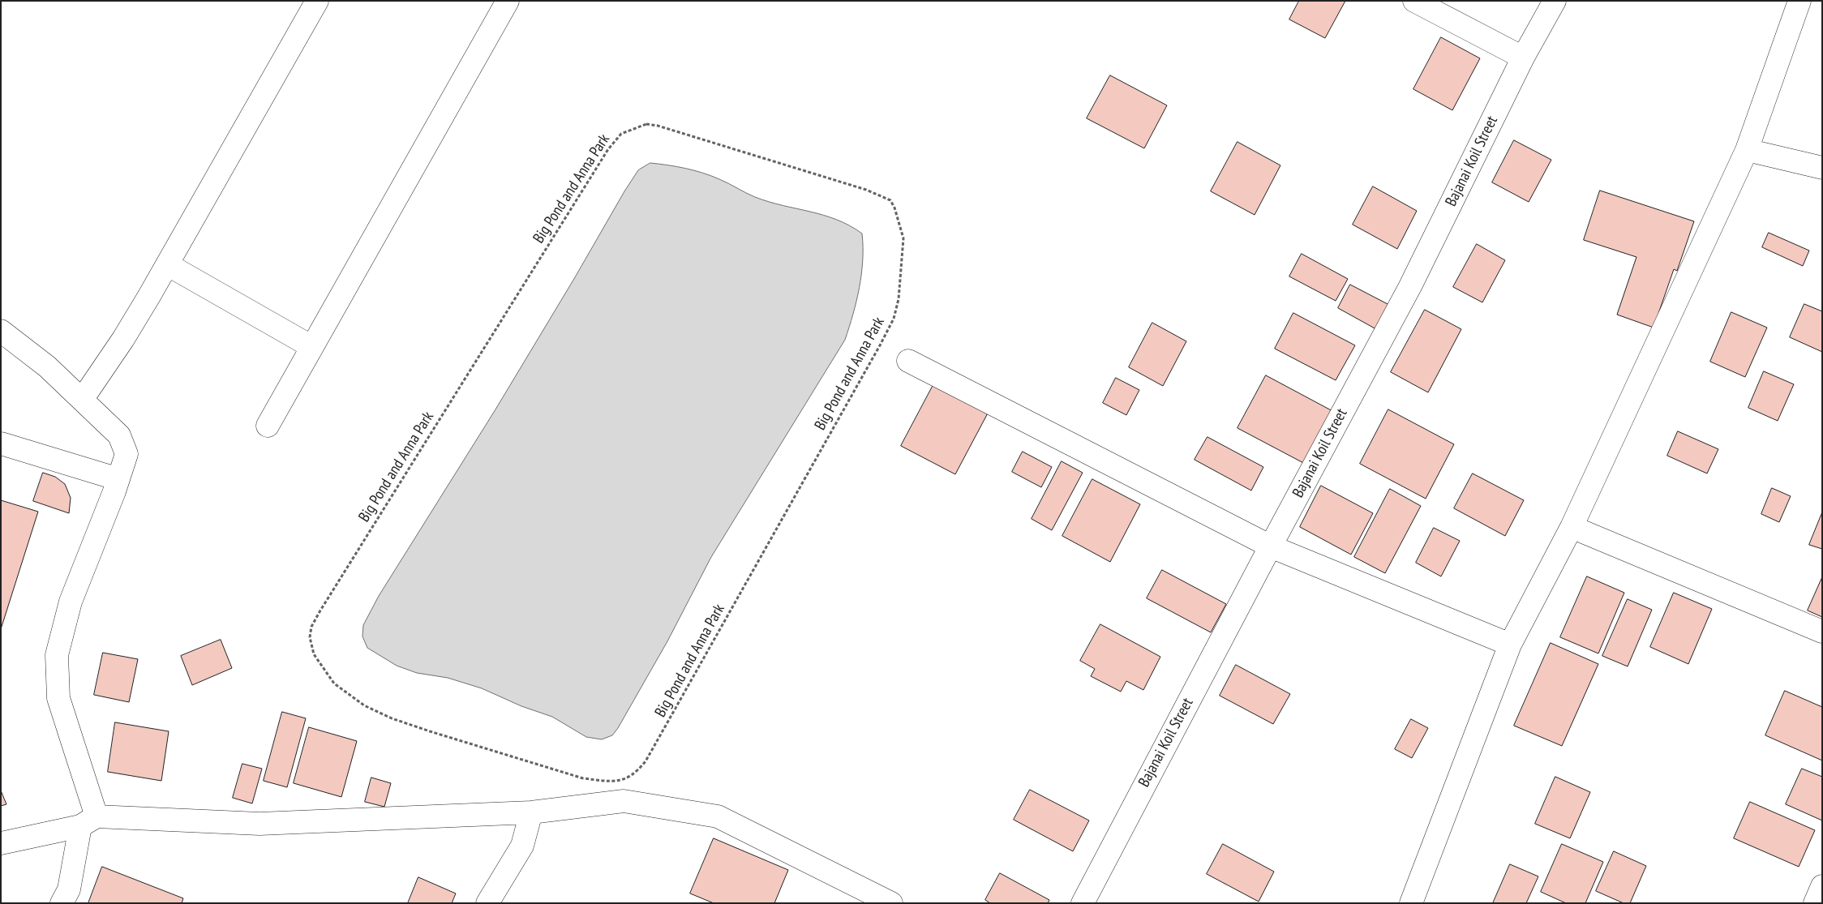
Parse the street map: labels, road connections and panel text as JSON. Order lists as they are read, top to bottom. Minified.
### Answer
{"streets":{"street":["Bajanai Koil Street"],"path":["Big Pond and Anna Park"]}}
